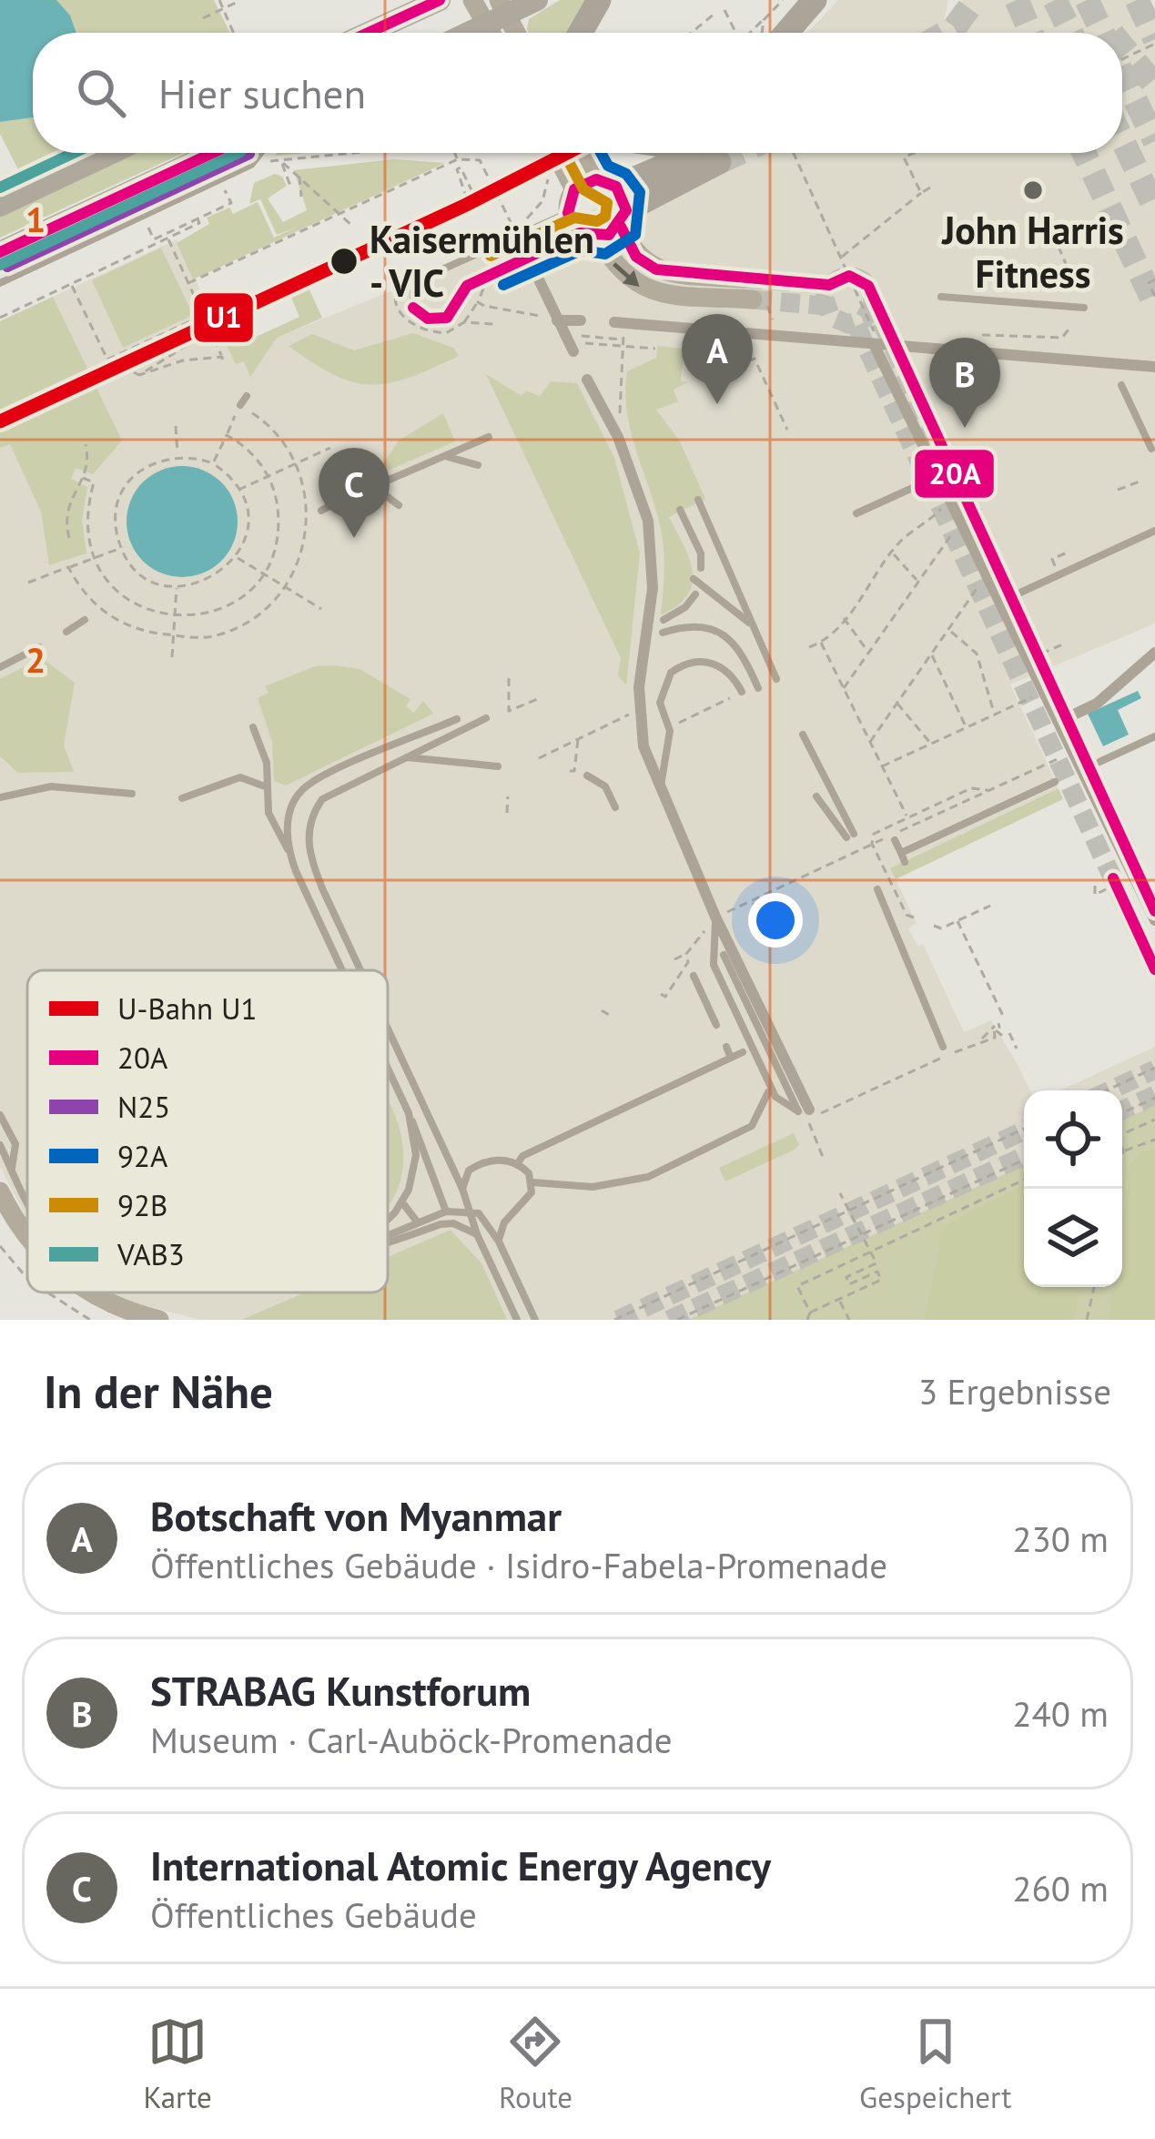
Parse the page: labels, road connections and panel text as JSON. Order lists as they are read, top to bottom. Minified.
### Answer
{"places":["John Harris Fitness","Kaisermühlen - VIC"],"lines":["transit line 20A","metro line U1","transit line 92A","transit line 92B","transit line VAB3","transit line N25"],"legend":["U-Bahn U1","20A","N25","92A","92B","VAB3"],"page":{"search":"Hier suchen","pins":["A","B","C"],"heading":["In der Nähe","3 Ergebnisse"],"list":[{"mark":"A","name":"Botschaft von Myanmar","note":"Öffentliches Gebäude · Isidro-Fabela-Promenade","value":"230 m"},{"mark":"B","name":"STRABAG Kunstforum","note":"Museum · Carl-Auböck-Promenade","value":"240 m"},{"mark":"C","name":"International Atomic Energy Agency","note":"Öffentliches Gebäude","value":"260 m"}],"nav":["Karte","Route","Gespeichert"]},"grid":{"rows":["1","2"]}}
